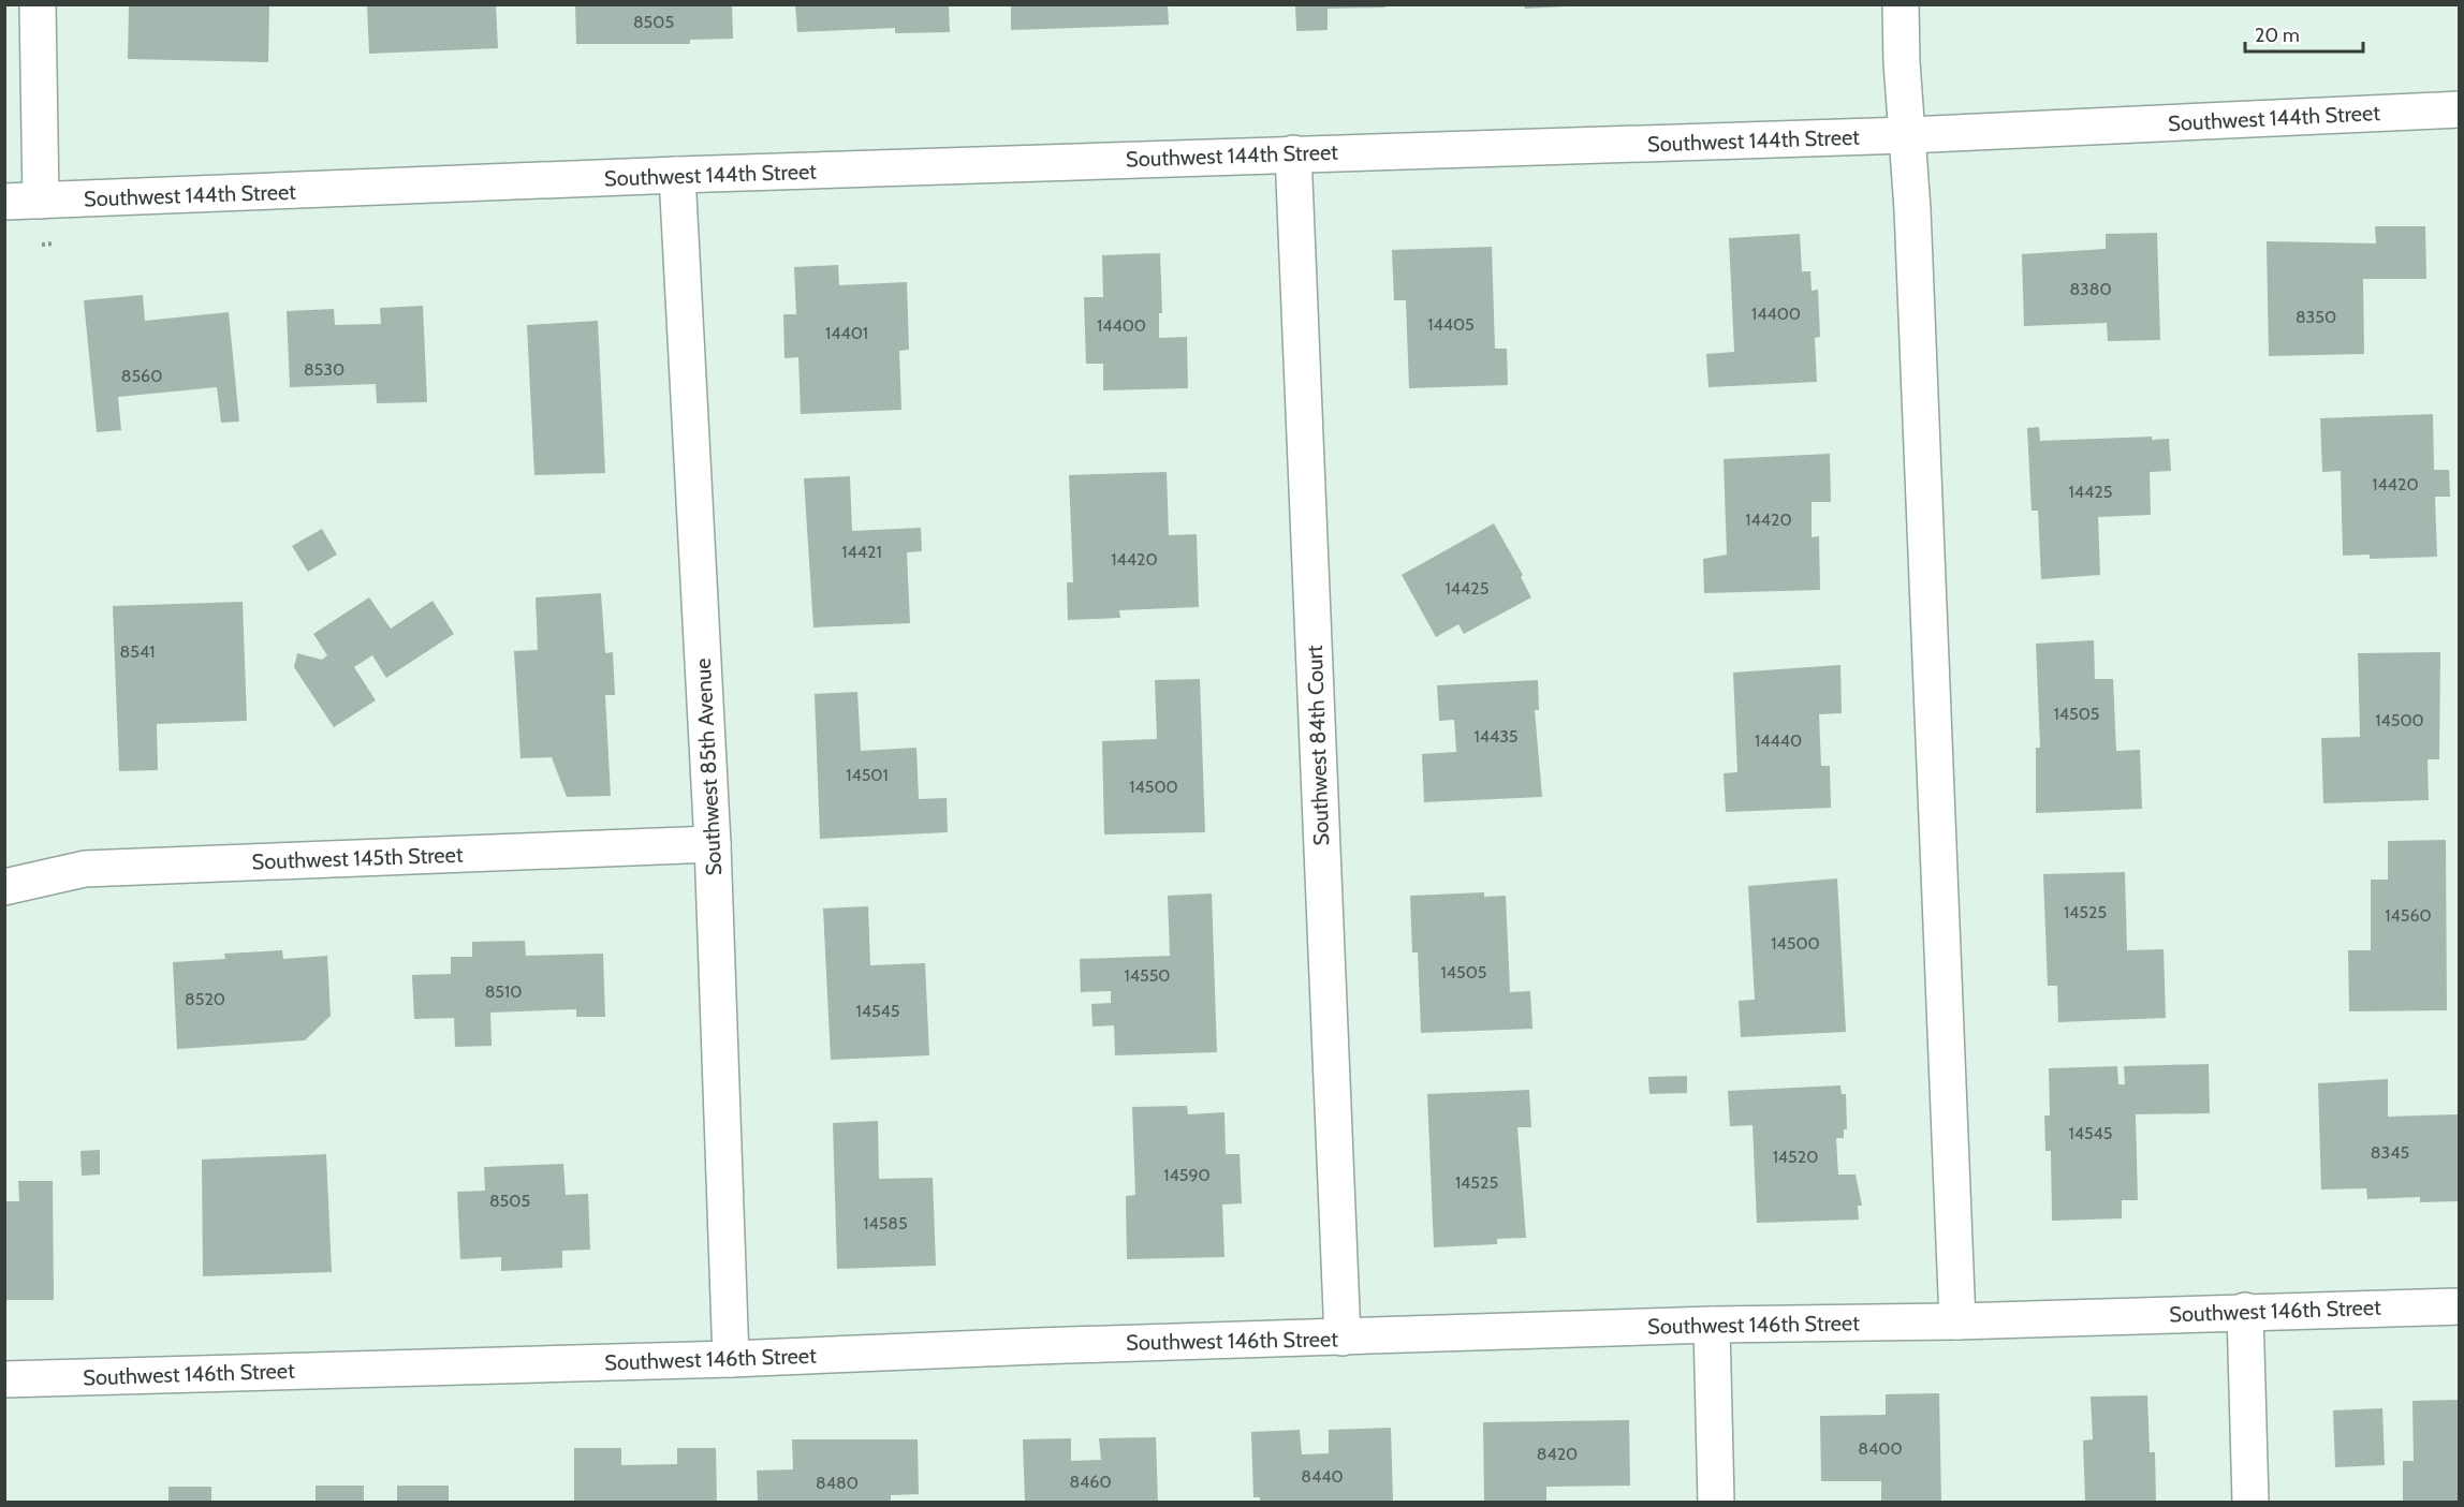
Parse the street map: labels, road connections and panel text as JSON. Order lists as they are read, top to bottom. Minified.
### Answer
{"streets":{"street":["Southwest 144th Street","Southwest 84th Court","Southwest 85th Avenue","Southwest 145th Street","Southwest 146th Street"]},"crossings":[["Southwest 144th Street","Southwest 84th Court"],["Southwest 144th Street","Southwest 85th Avenue"],["Southwest 84th Court","Southwest 146th Street"],["Southwest 85th Avenue","Southwest 145th Street"],["Southwest 85th Avenue","Southwest 146th Street"]],"house_numbers":["8505","8380","14400","8350","14405","14400","14401","8530","8560","14420","14425","14420","14421","14420","14425","8541","14505","14500","14435","14440","14501","14500","14525","14560","14500","14505","14550","8510","8520","14545","14545","8345","14520","14590","14525","8505","14585","8400","8420","8440","8460","8480"],"scale_bar":"20 m"}
